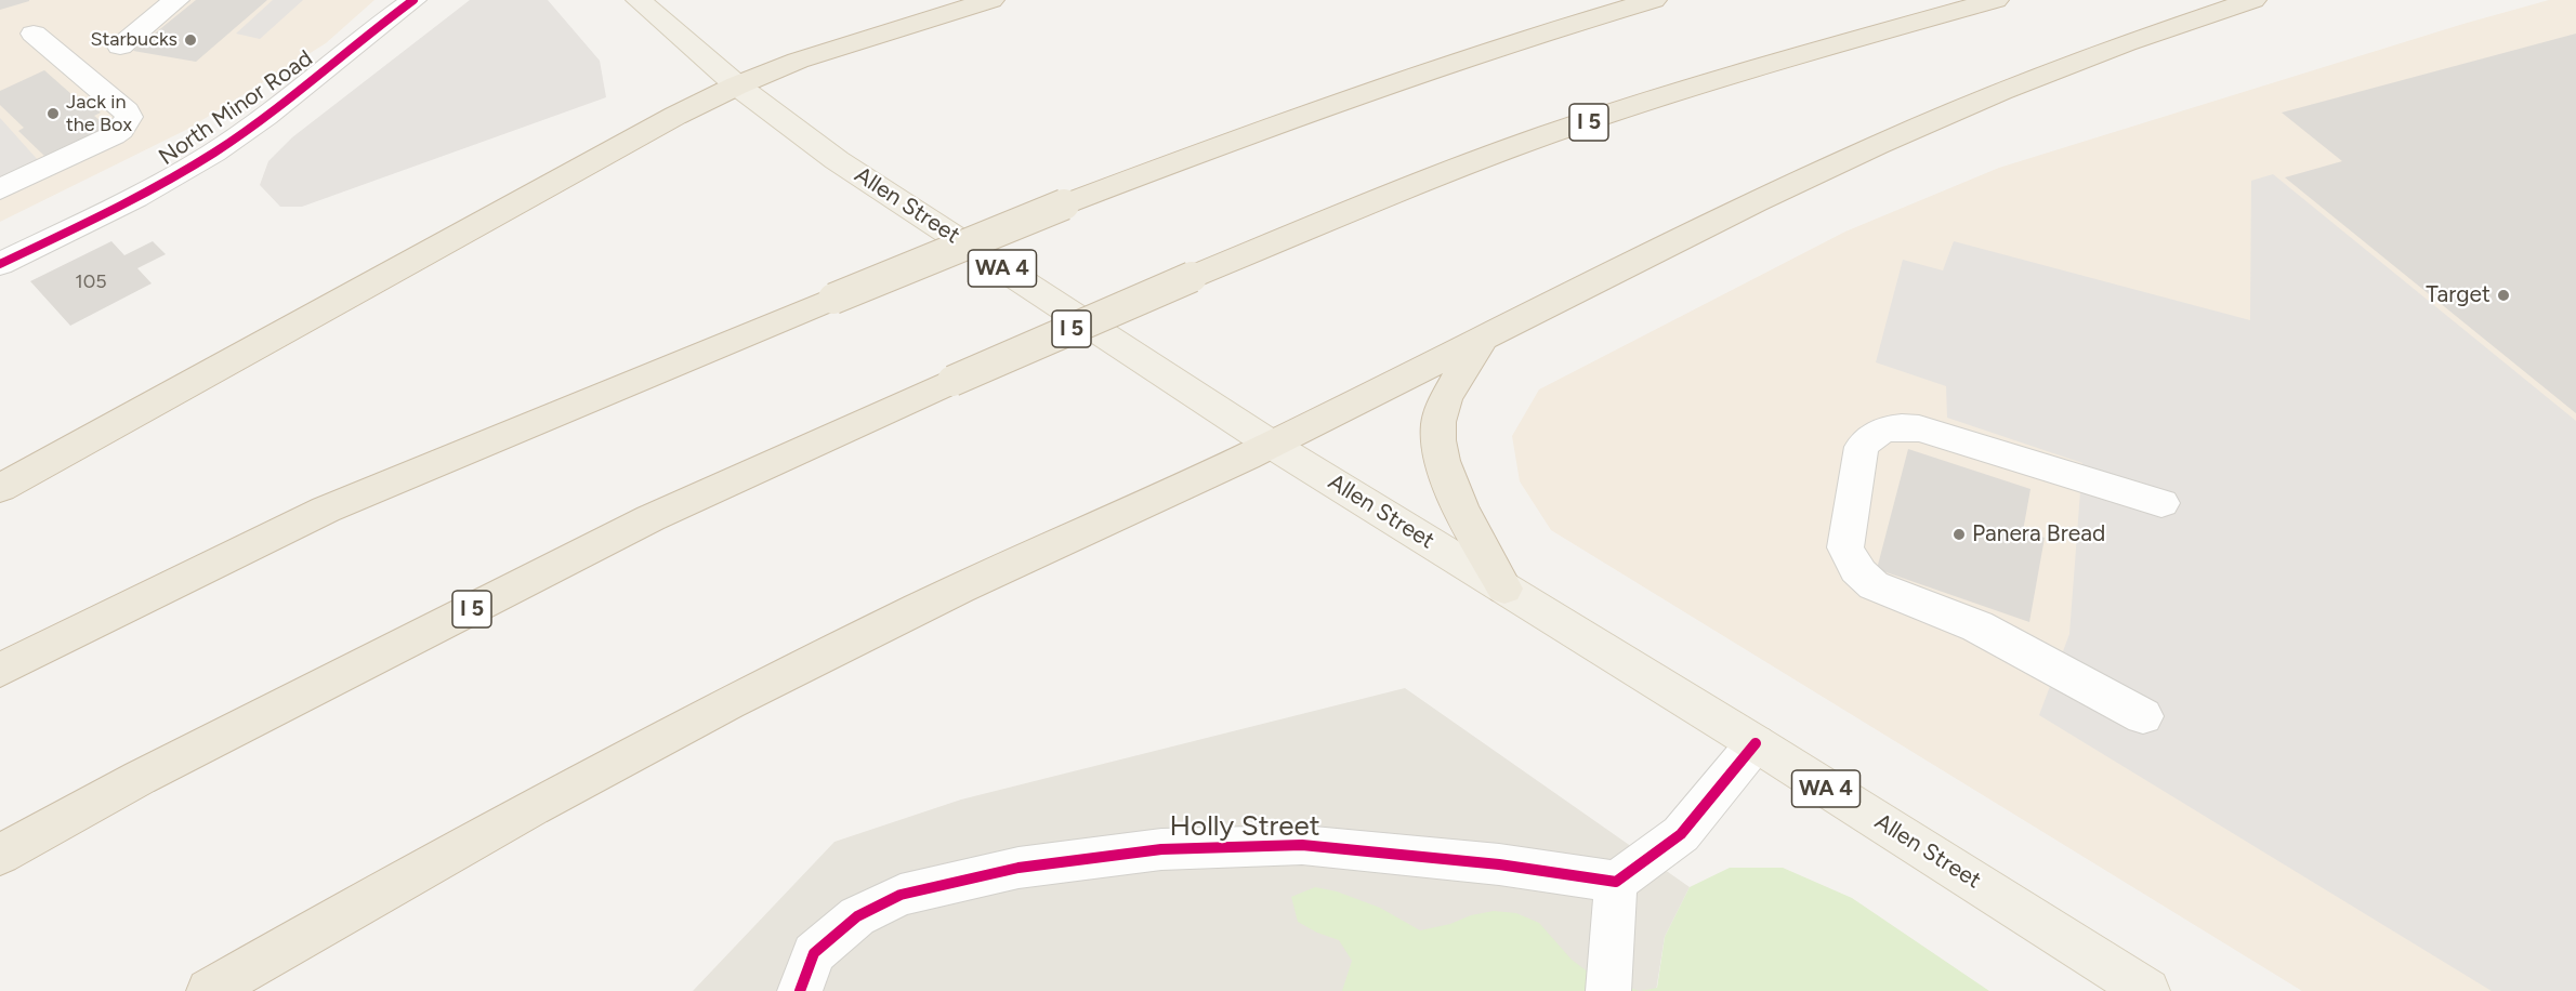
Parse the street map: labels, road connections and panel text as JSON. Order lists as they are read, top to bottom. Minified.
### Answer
{"streets":{"highway":["I 5"],"main road":["Allen Street","WA 4"],"street":["North Minor Road","Holly Street"]},"places":["Starbucks","Jack in the Box","Target","Panera Bread"],"house_numbers":["105"]}
